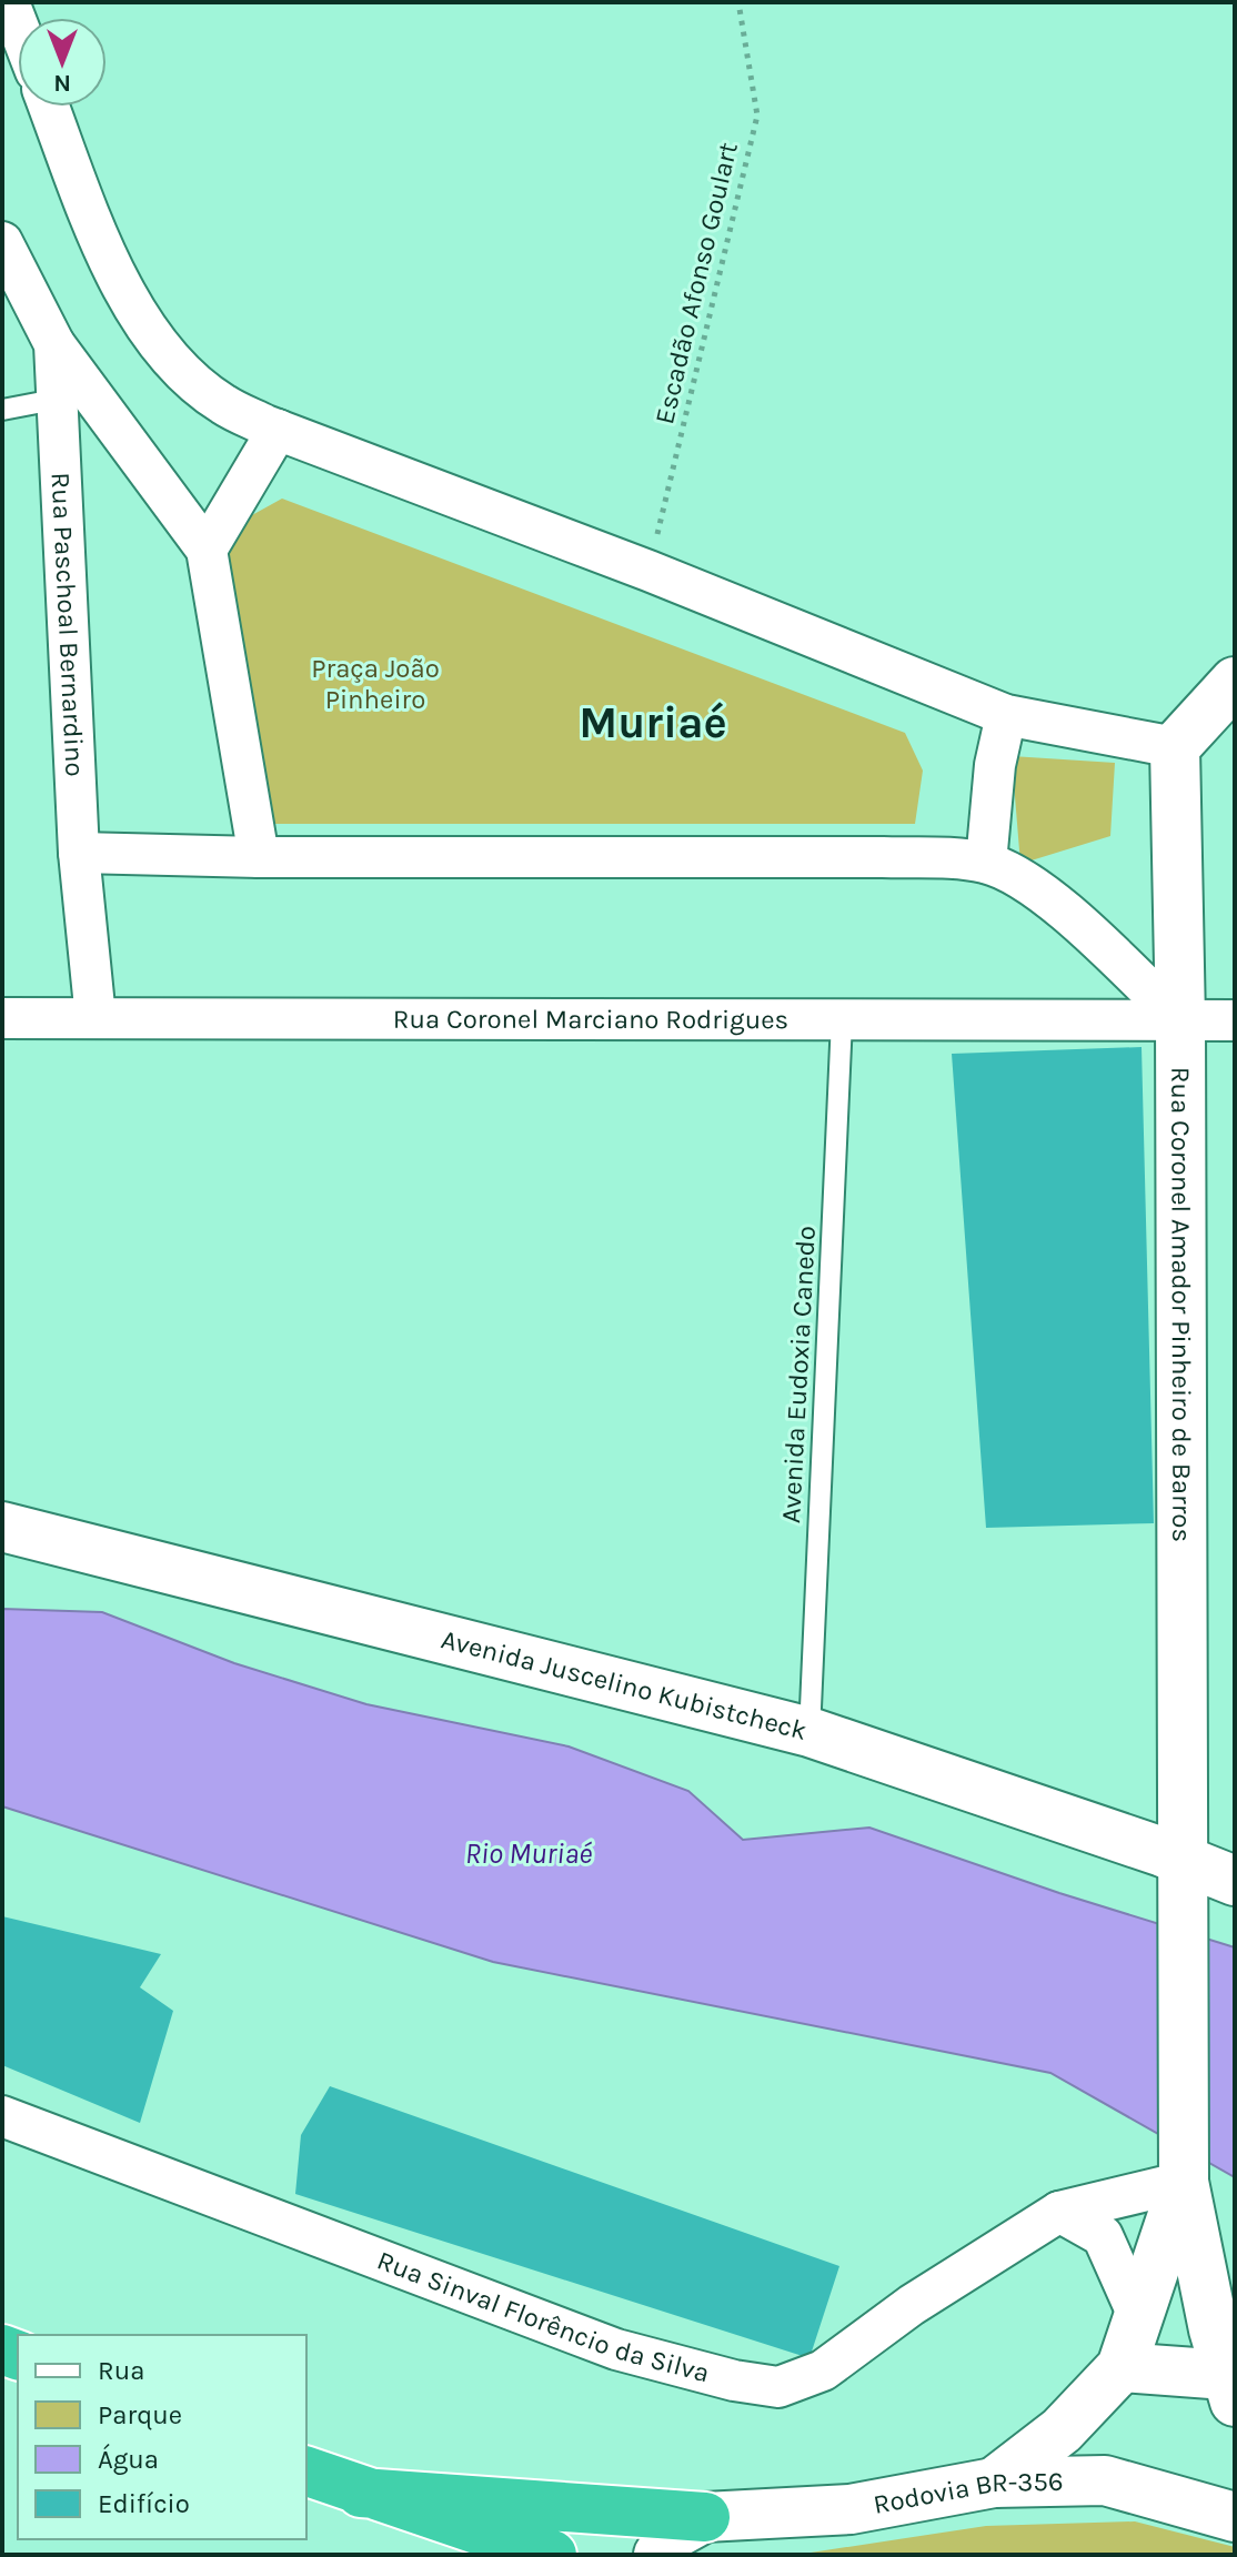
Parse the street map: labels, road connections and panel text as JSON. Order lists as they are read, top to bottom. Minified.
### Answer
{"streets":{"street":["Rua Paschoal Bernardino","Rua Coronel Marciano Rodrigues","Rua Coronel Amador Pinheiro de Barros","Avenida Juscelino Kubistcheck","Rua Sinval Florêncio da Silva","Rodovia BR-356"],"lane":["Avenida Eudoxia Canedo"],"path":["Escadão Afonso Goulart"]},"crossings":[["Rua Paschoal Bernardino","Rua Coronel Marciano Rodrigues"],["Rua Coronel Marciano Rodrigues","Rua Coronel Amador Pinheiro de Barros"],["Rua Coronel Marciano Rodrigues","Avenida Eudoxia Canedo"],["Rua Coronel Amador Pinheiro de Barros","Avenida Juscelino Kubistcheck"],["Rua Coronel Amador Pinheiro de Barros","Rua Sinval Florêncio da Silva"],["Avenida Eudoxia Canedo","Avenida Juscelino Kubistcheck"]],"districts":["Muriaé"],"water":["Rio Muriaé"],"parks":["Praça João Pinheiro"],"legend":["Rua","Parque","Água","Edifício"],"north":"bottom"}
